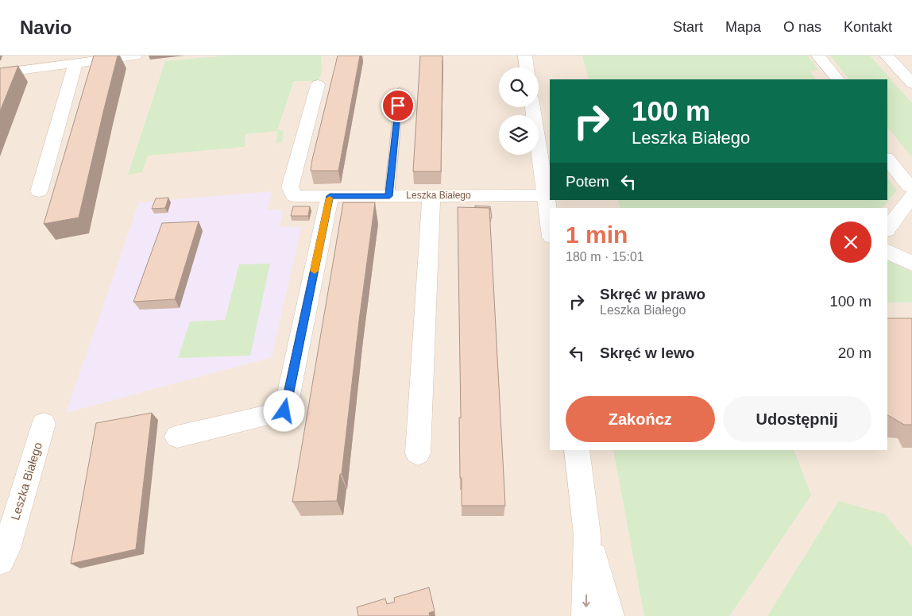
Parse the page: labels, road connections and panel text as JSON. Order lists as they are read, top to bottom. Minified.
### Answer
{"streets":{"street":["Leszka Białego"]},"page":{"header":"Navio","nav":["Start","Mapa","O nas","Kontakt"],"turn":["100 m","Leszka Białego"],"then":"Potem","heading":["1 min","180 m · 15:01"],"list":[{"name":"Skręć w prawo","note":"Leszka Białego","value":"100 m"},{"name":"Skręć w lewo","value":"20 m"}],"buttons":["Zakończ","Udostępnij"]}}
